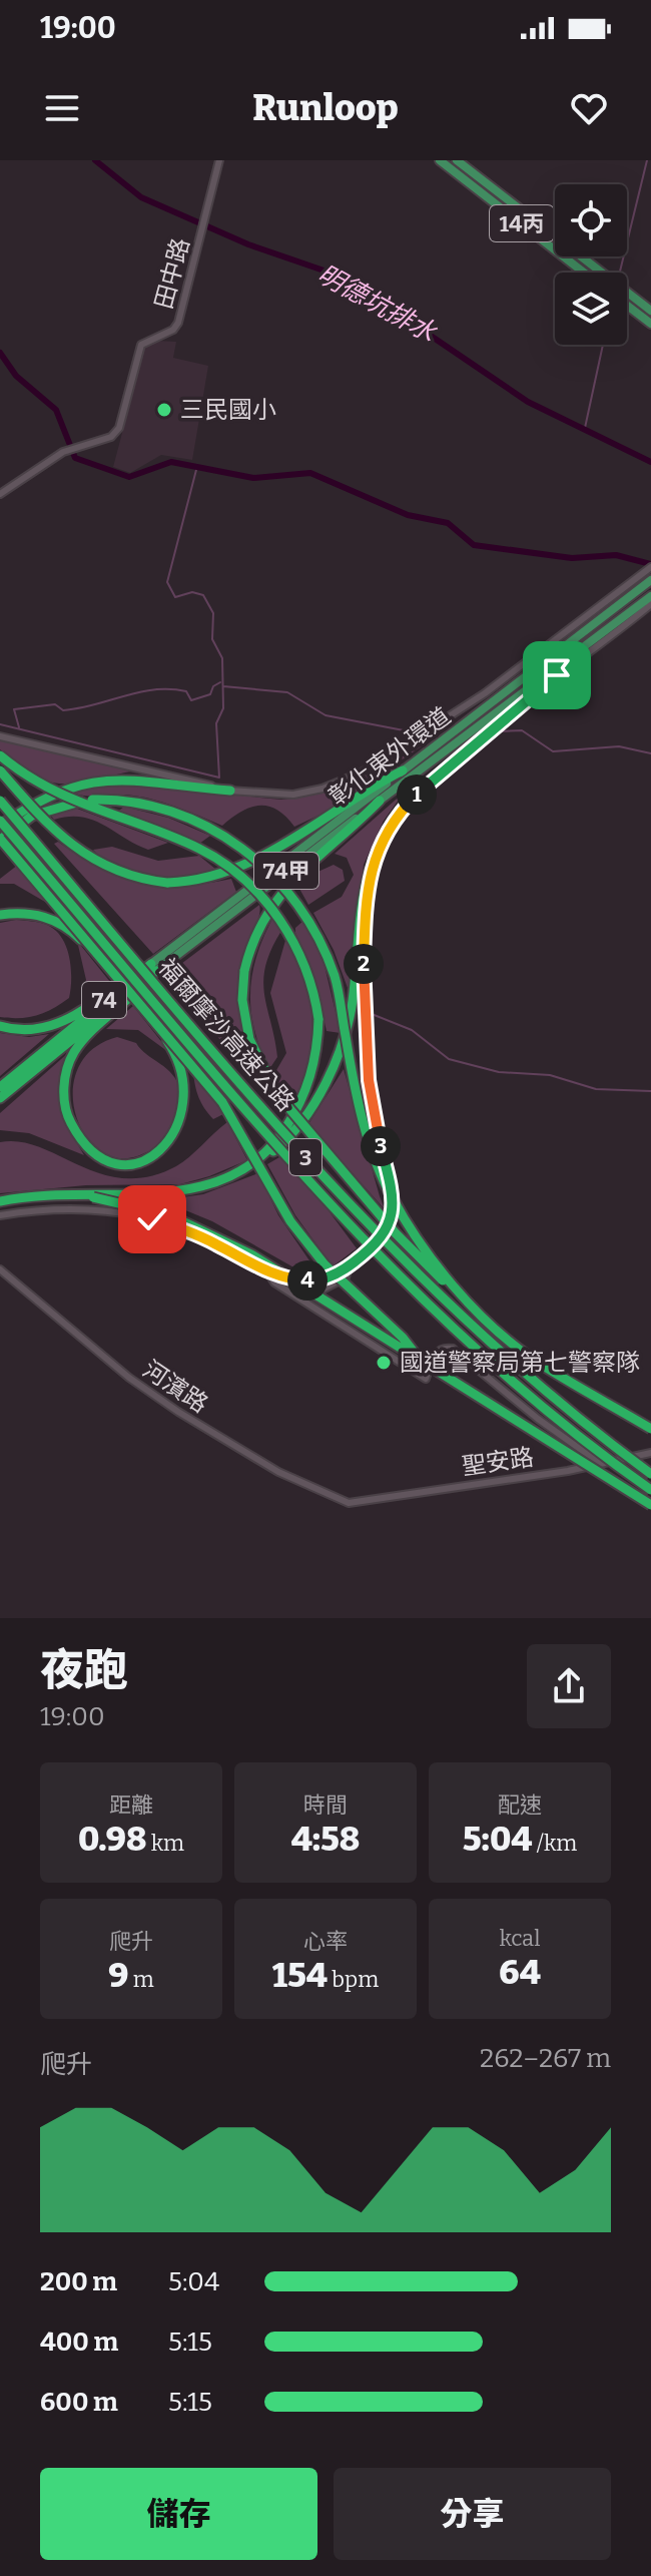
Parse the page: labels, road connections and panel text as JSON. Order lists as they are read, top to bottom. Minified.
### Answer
{"streets":{"highway":["74","福爾摩沙高速公路","3"],"main road":["14丙","彰化東外環道","74甲"],"street":["田中路","河濱路","聖安路"]},"crossings":[["彰化東外環道","74"],["河濱路","聖安路"]],"water":["明德坑排水"],"places":["三民國小","國道警察局第七警察隊"],"page":{"status":"19:00","header":"Runloop","pins":["1","2","3","4"],"heading":["夜跑","19:00"],"stats":[["距離","0.98 km"],["時間","4:58"],["配速","5:04 /km"],["爬升","9 m"],["心率","154 bpm"],["kcal","64"]],"chart":["爬升","262–267 m"],"list":[{"name":"200 m","note":"5:04"},{"name":"400 m","note":"5:15"},{"name":"600 m","note":"5:15"}],"buttons":["儲存","分享"]}}
